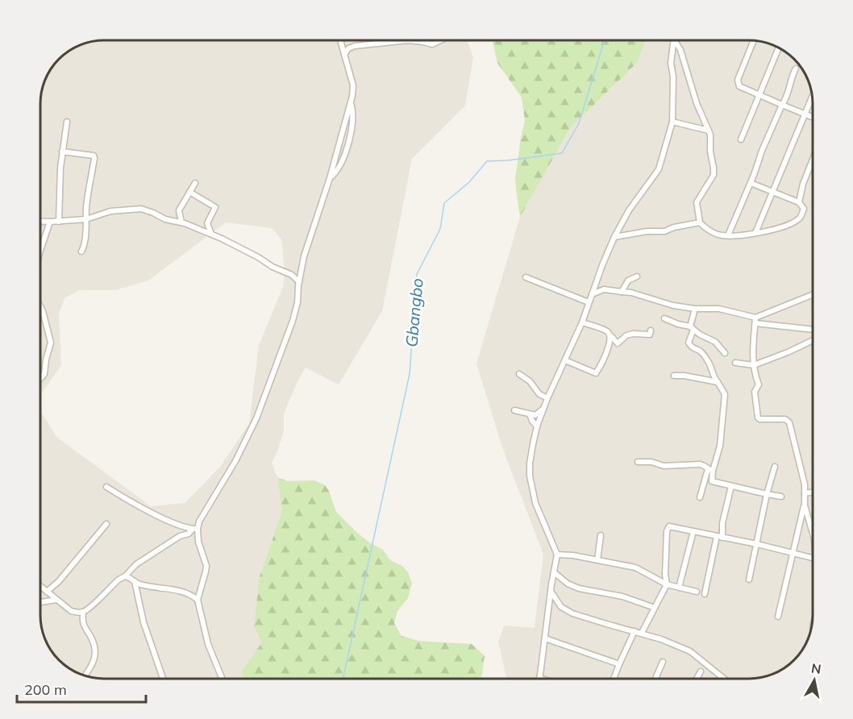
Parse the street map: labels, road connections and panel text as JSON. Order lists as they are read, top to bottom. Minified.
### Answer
{"water":["Gbangbo"],"scale_bar":"200 m","north":"top"}
